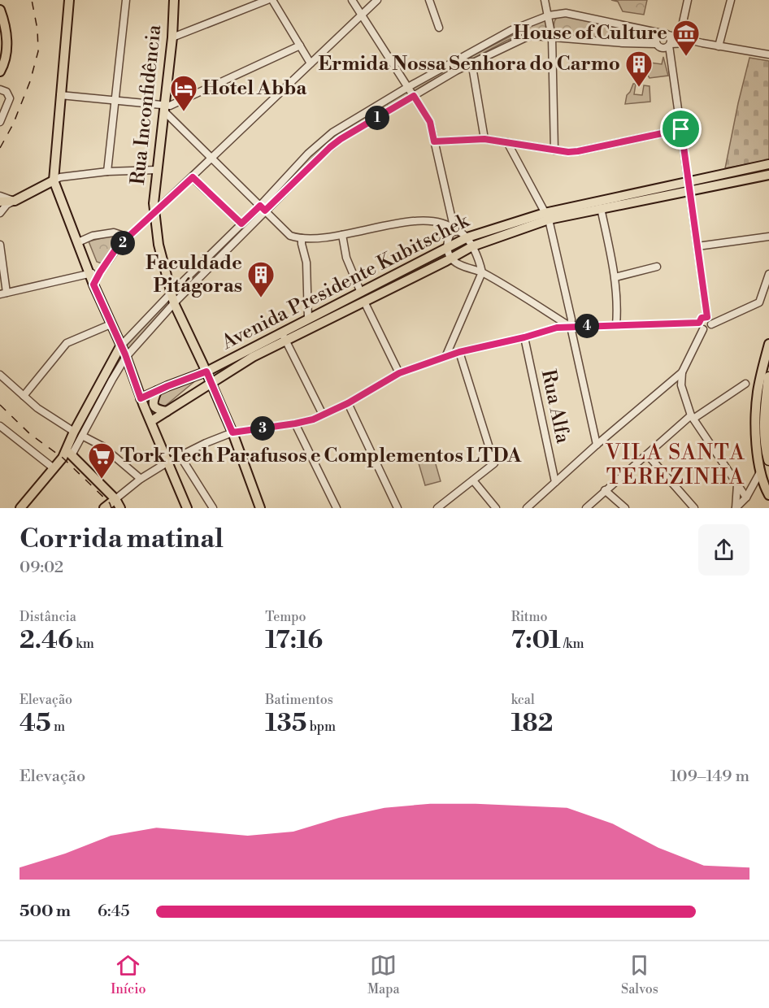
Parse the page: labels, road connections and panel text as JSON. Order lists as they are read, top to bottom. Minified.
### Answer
{"streets":{"main road":["Rua Inconfidência","Avenida Presidente Kubitschek"],"street":["Rua Alfa"]},"crossings":[["Rua Inconfidência","Avenida Presidente Kubitschek"]],"districts":["VILA SANTA TEREZINHA"],"places":{"museum":["House of Culture"],"building":["Ermida Nossa Senhora do Carmo","Faculdade Pitágoras"],"hotel":["Hotel Abba"],"supermarket":["Tork Tech Parafusos e Complementos LTDA"]},"page":{"pins":["1","2","4","3"],"heading":["Corrida matinal","09:02"],"stats":[["Distância","2.46 km"],["Tempo","17:16"],["Ritmo","7:01 /km"],["Elevação","45 m"],["Batimentos","135 bpm"],["kcal","182"]],"chart":["Elevação","109–149 m"],"list":[{"name":"500 m","note":"6:45"}],"tabs":["Início","Mapa","Salvos"]}}
